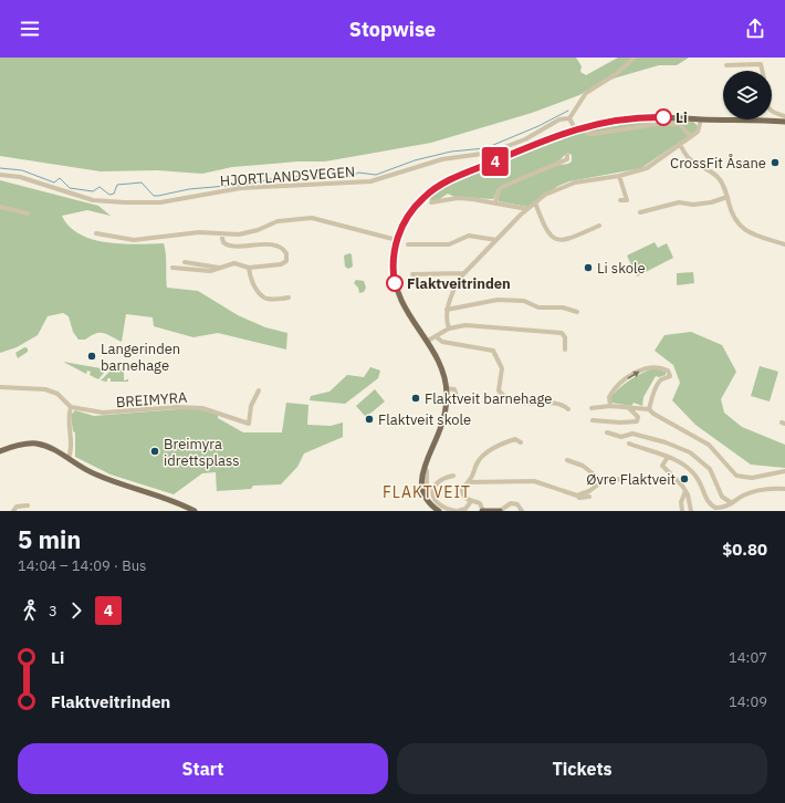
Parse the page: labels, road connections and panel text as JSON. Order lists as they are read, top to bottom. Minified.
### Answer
{"streets":{"street":["HJORTLANDSVEGEN","BREIMYRA"]},"districts":["FLAKTVEIT"],"places":["Li","CrossFit Åsane","Li skole","Flaktveitrinden","Langerinden barnehage","Flaktveit barnehage","Flaktveit skole","Breimyra idrettsplass","Øvre Flaktveit"],"lines":["bus line 4"],"page":{"header":"Stopwise","on_map":"4","heading":["5 min","14:04 – 14:09 · Bus","$0.80"],"legs":["3","4"],"list":[{"name":"Li","value":"14:07"},{"name":"Flaktveitrinden","value":"14:09"}],"buttons":["Start","Tickets"]}}
